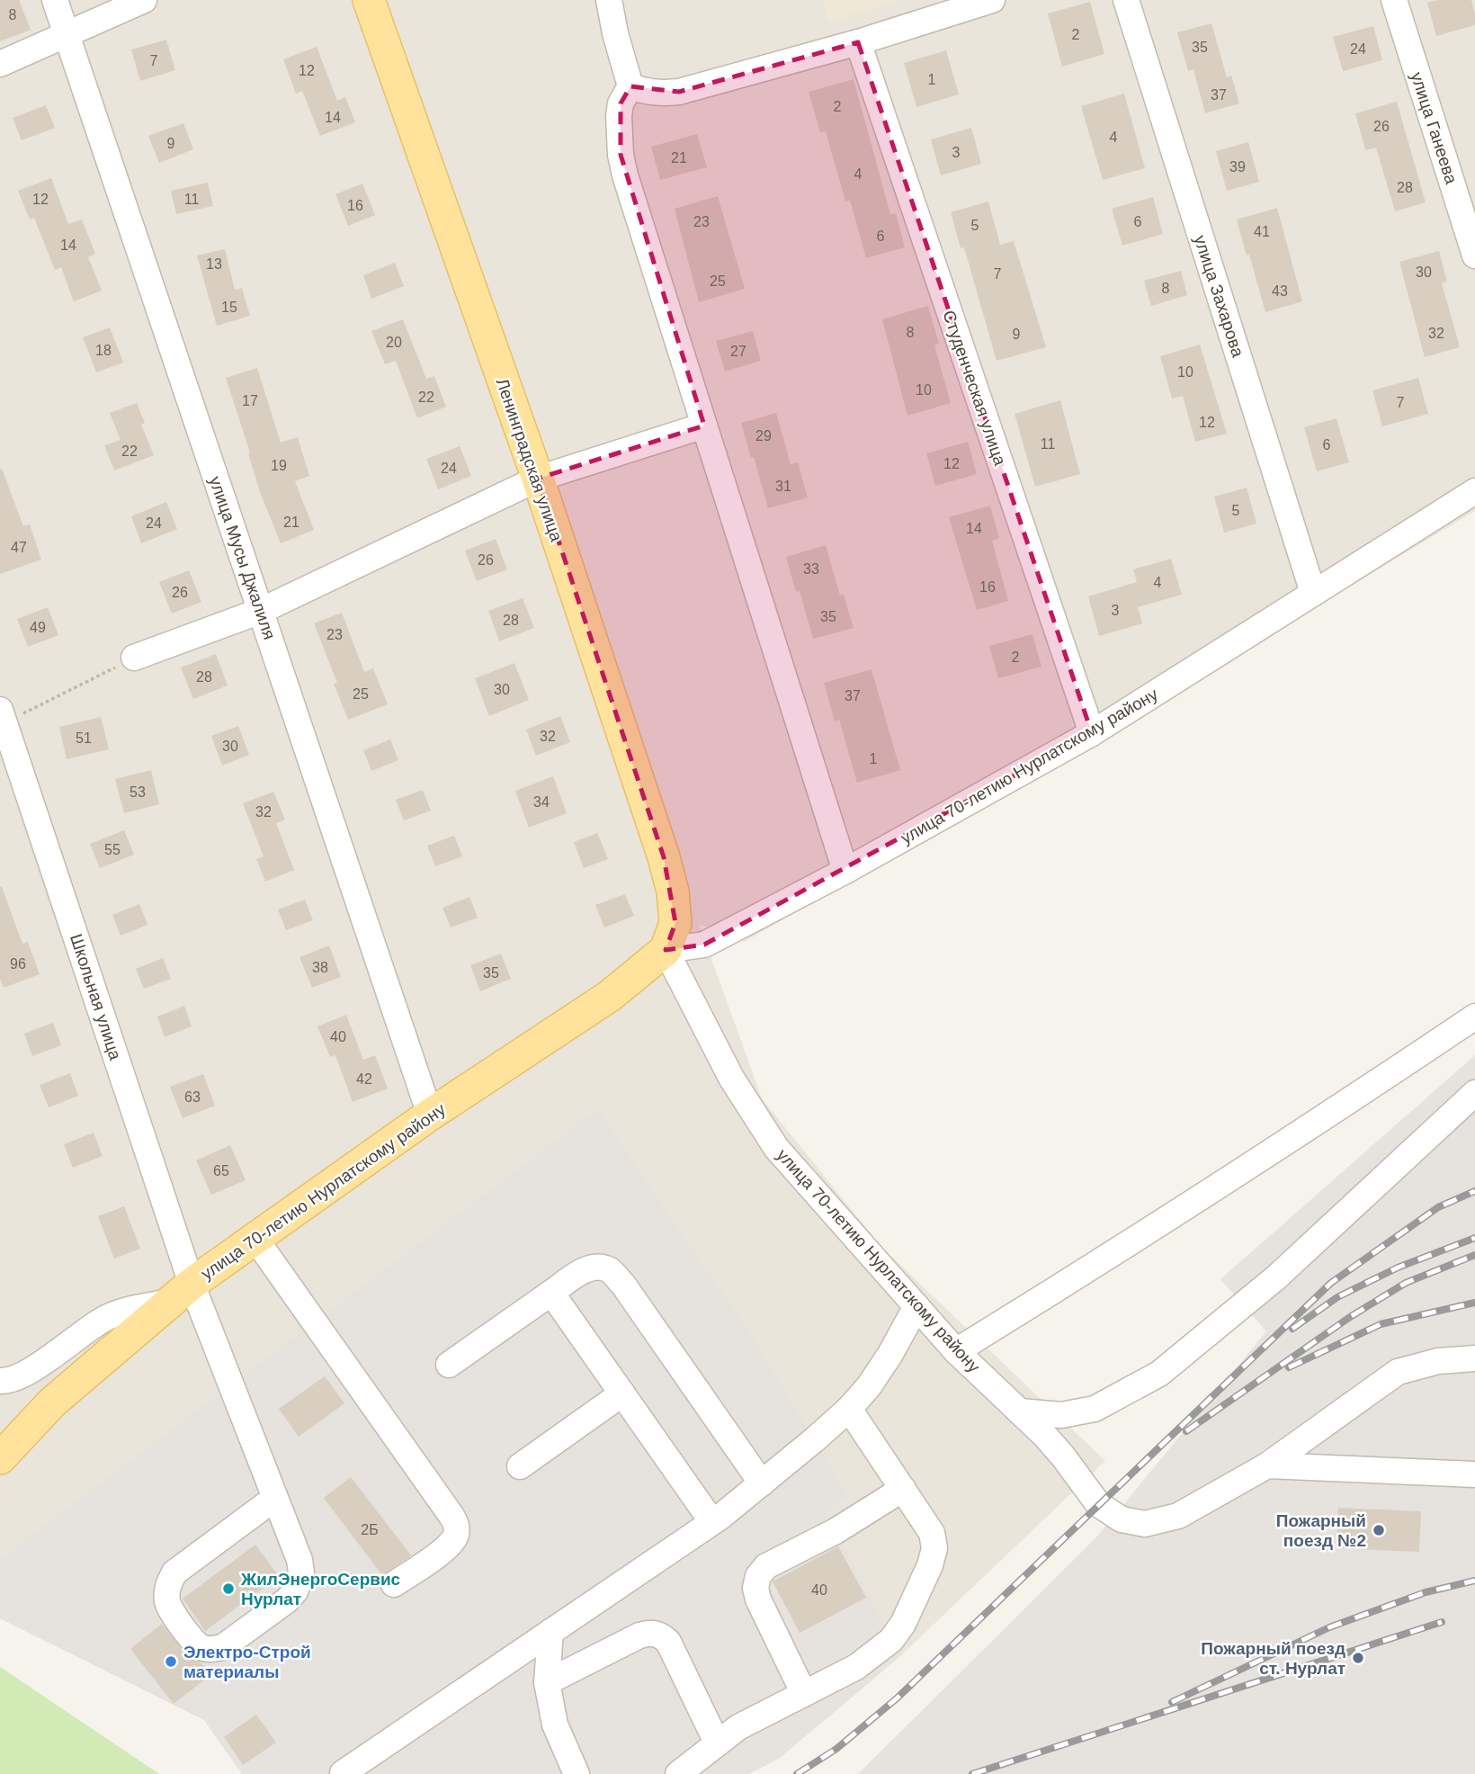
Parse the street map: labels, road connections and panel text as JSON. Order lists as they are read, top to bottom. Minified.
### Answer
{"streets":{"main road":["Ленинградская улица","улица 70-летию Нурлатскому району"],"street":["улица Ганеева","улица Захарова","Студенческая улица","улица Мусы Джалиля","Школьная улица"]},"crossings":[["улица Захарова","улица 70-летию Нурлатскому району"],["Студенческая улица","улица 70-летию Нурлатскому району"],["Ленинградская улица","улица 70-летию Нурлатскому району"],["улица Мусы Джалиля","улица 70-летию Нурлатскому району"],["улица 70-летию Нурлатскому району","Школьная улица"]],"places":["Пожарный поезд №2","ЖилЭнергоСервис Нурлат","Пожарный поезд ст. Нурлат","Электро-Строй материалы"],"house_numbers":["8","2","35","24","7","12","1","37","2","14","26","4","9","3","21","39","4","28","12","11","16","23","6","5","41","6","14","13","30","7","25","8","43","15","8","32","9","20","18","27","10","10","22","17","7","12","29","11","6","22","12","19","24","31","5","21","24","14","47","26","33","4","16","26","3","35","28","49","23","2","28","30","25","37","32","51","30","1","53","34","32","55","96","38","35","40","42","63","65","2Б","40"]}
